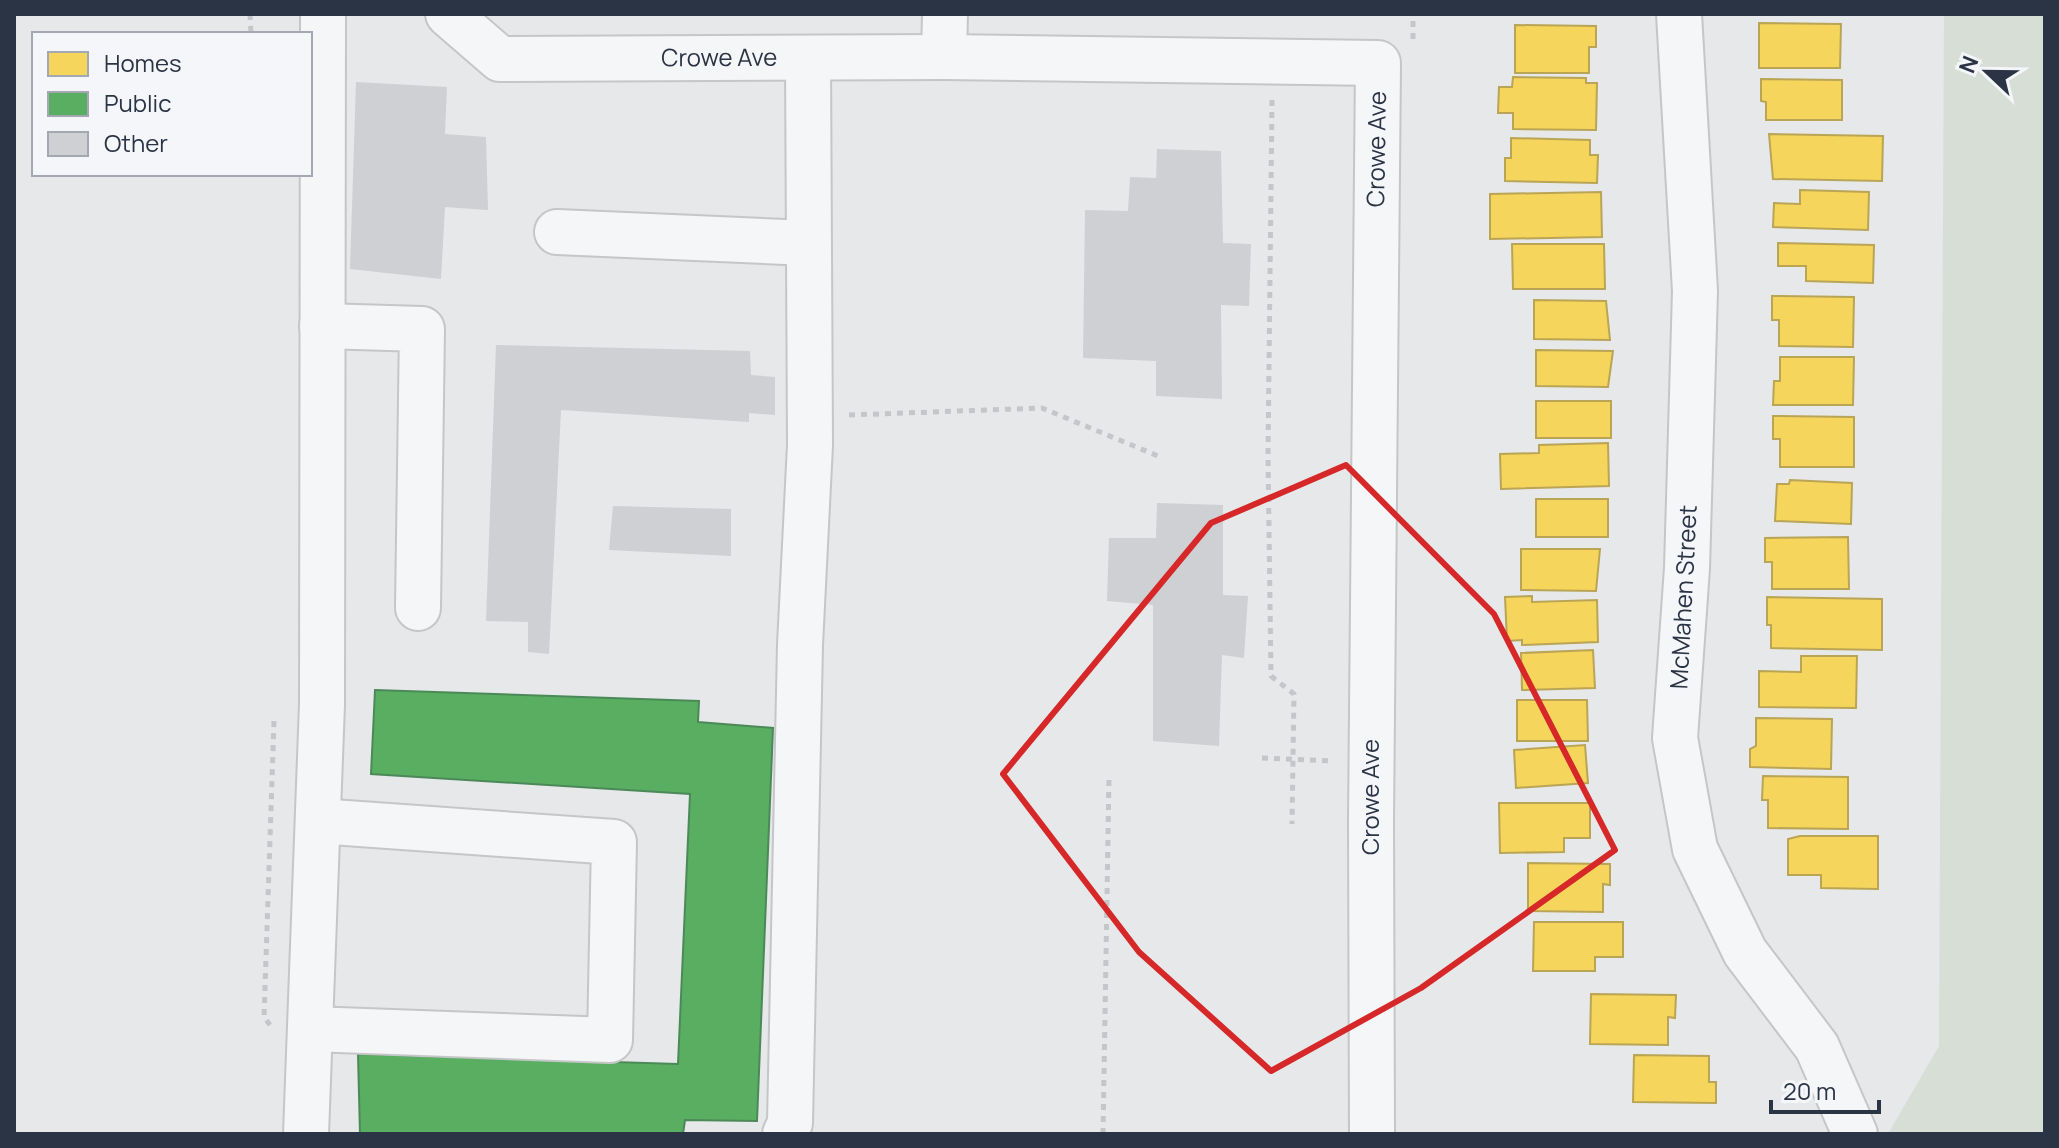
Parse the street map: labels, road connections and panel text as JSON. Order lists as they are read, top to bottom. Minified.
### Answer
{"streets":{"street":["Crowe Ave","McMahen Street"]},"legend":["Homes","Public","Other"],"scale_bar":"20 m","north":"left"}
